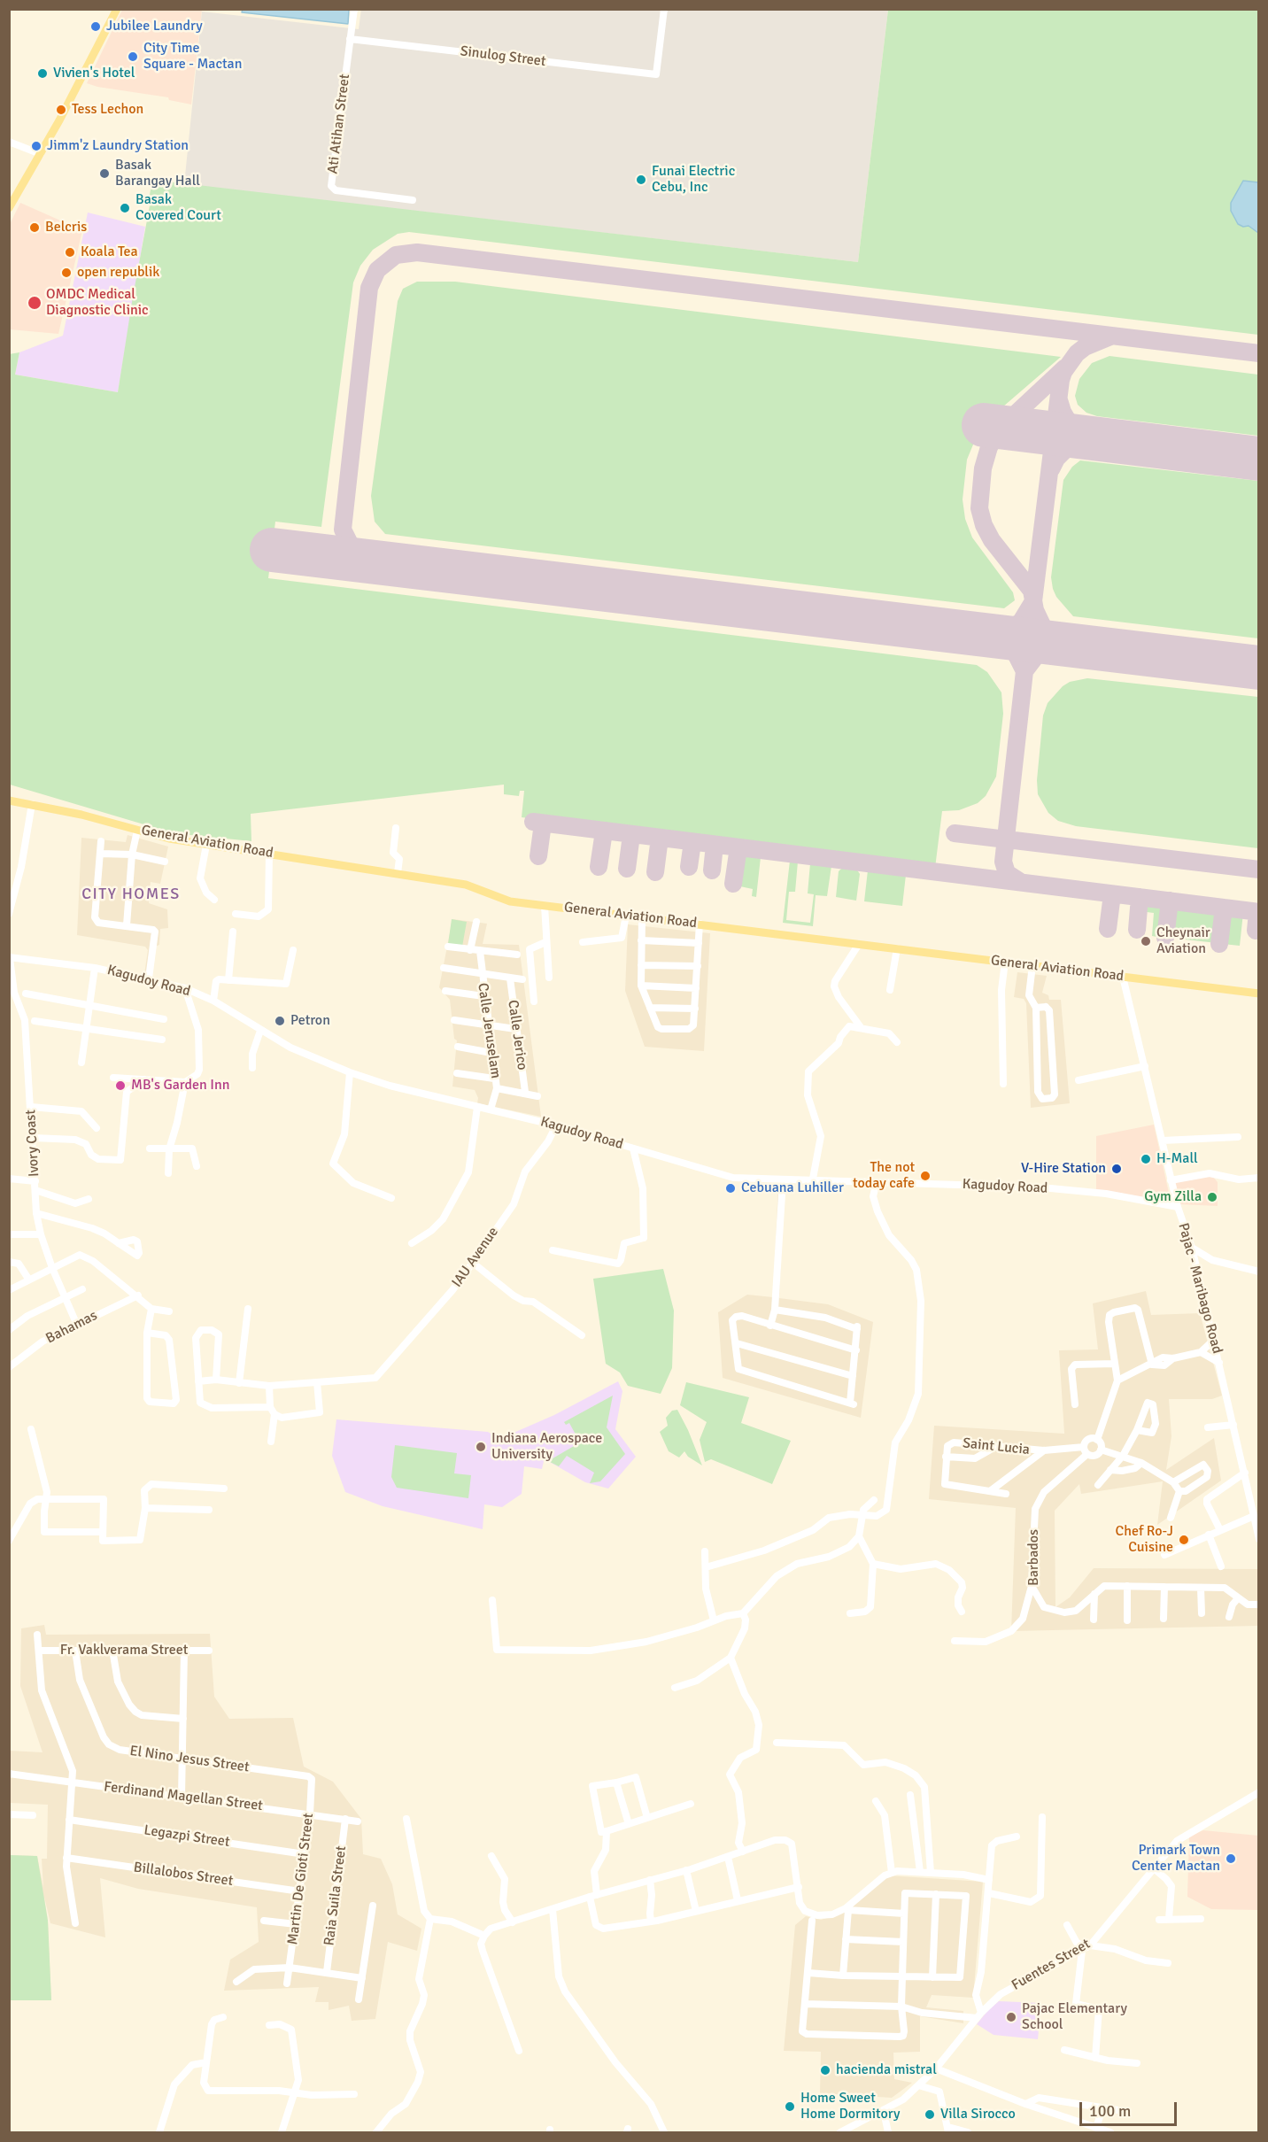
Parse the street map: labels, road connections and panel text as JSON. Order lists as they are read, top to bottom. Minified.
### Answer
{"streets":{"main road":["General Aviation Road"],"street":["Sinulog Street","Ati Atihan Street","Kagudoy Road","Calle Jeruselam","Calle Jerico","Ivory Coast","IAU Avenue","Pajac - Maribago Road","Bahamas","Saint Lucia","Barbados","Fr. Vaklverama Street","El Nino Jesus Street","Ferdinand Magellan Street","Legazpi Street","Billalobos Street","Martin De Gioti Street","Raia Suila Street","Fuentes Street"]},"crossings":[["Sinulog Street","Ati Atihan Street"],["General Aviation Road","Pajac - Maribago Road"],["Kagudoy Road","Calle Jeruselam"],["Kagudoy Road","Ivory Coast"],["Kagudoy Road","IAU Avenue"],["Kagudoy Road","Pajac - Maribago Road"],["Ivory Coast","Bahamas"],["Saint Lucia","Barbados"],["Fr. Vaklverama Street","El Nino Jesus Street"],["El Nino Jesus Street","Martin De Gioti Street"],["Ferdinand Magellan Street","Martin De Gioti Street"],["Ferdinand Magellan Street","Raia Suila Street"],["Legazpi Street","Martin De Gioti Street"],["Billalobos Street","Martin De Gioti Street"]],"districts":["CITY HOMES"],"places":["Jubilee Laundry","City Time Square - Mactan","Vivien's Hotel","Tess Lechon","Jimm'z Laundry Station","Basak Barangay Hall","Funai Electric Cebu, Inc","Basak Covered Court","Belcris","Koala Tea","open republik","OMDC Medical Diagnostic Clinic","Cheynair Aviation","Petron","MB's Garden Inn","H-Mall","V-Hire Station","The not today cafe","Cebuana Luhiller","Gym Zilla","Indiana Aerospace University","Chef Ro-J Cuisine","Primark Town Center Mactan","Pajac Elementary School","hacienda mistral","Home Sweet Home Dormitory","Villa Sirocco"],"scale_bar":"100 m"}
